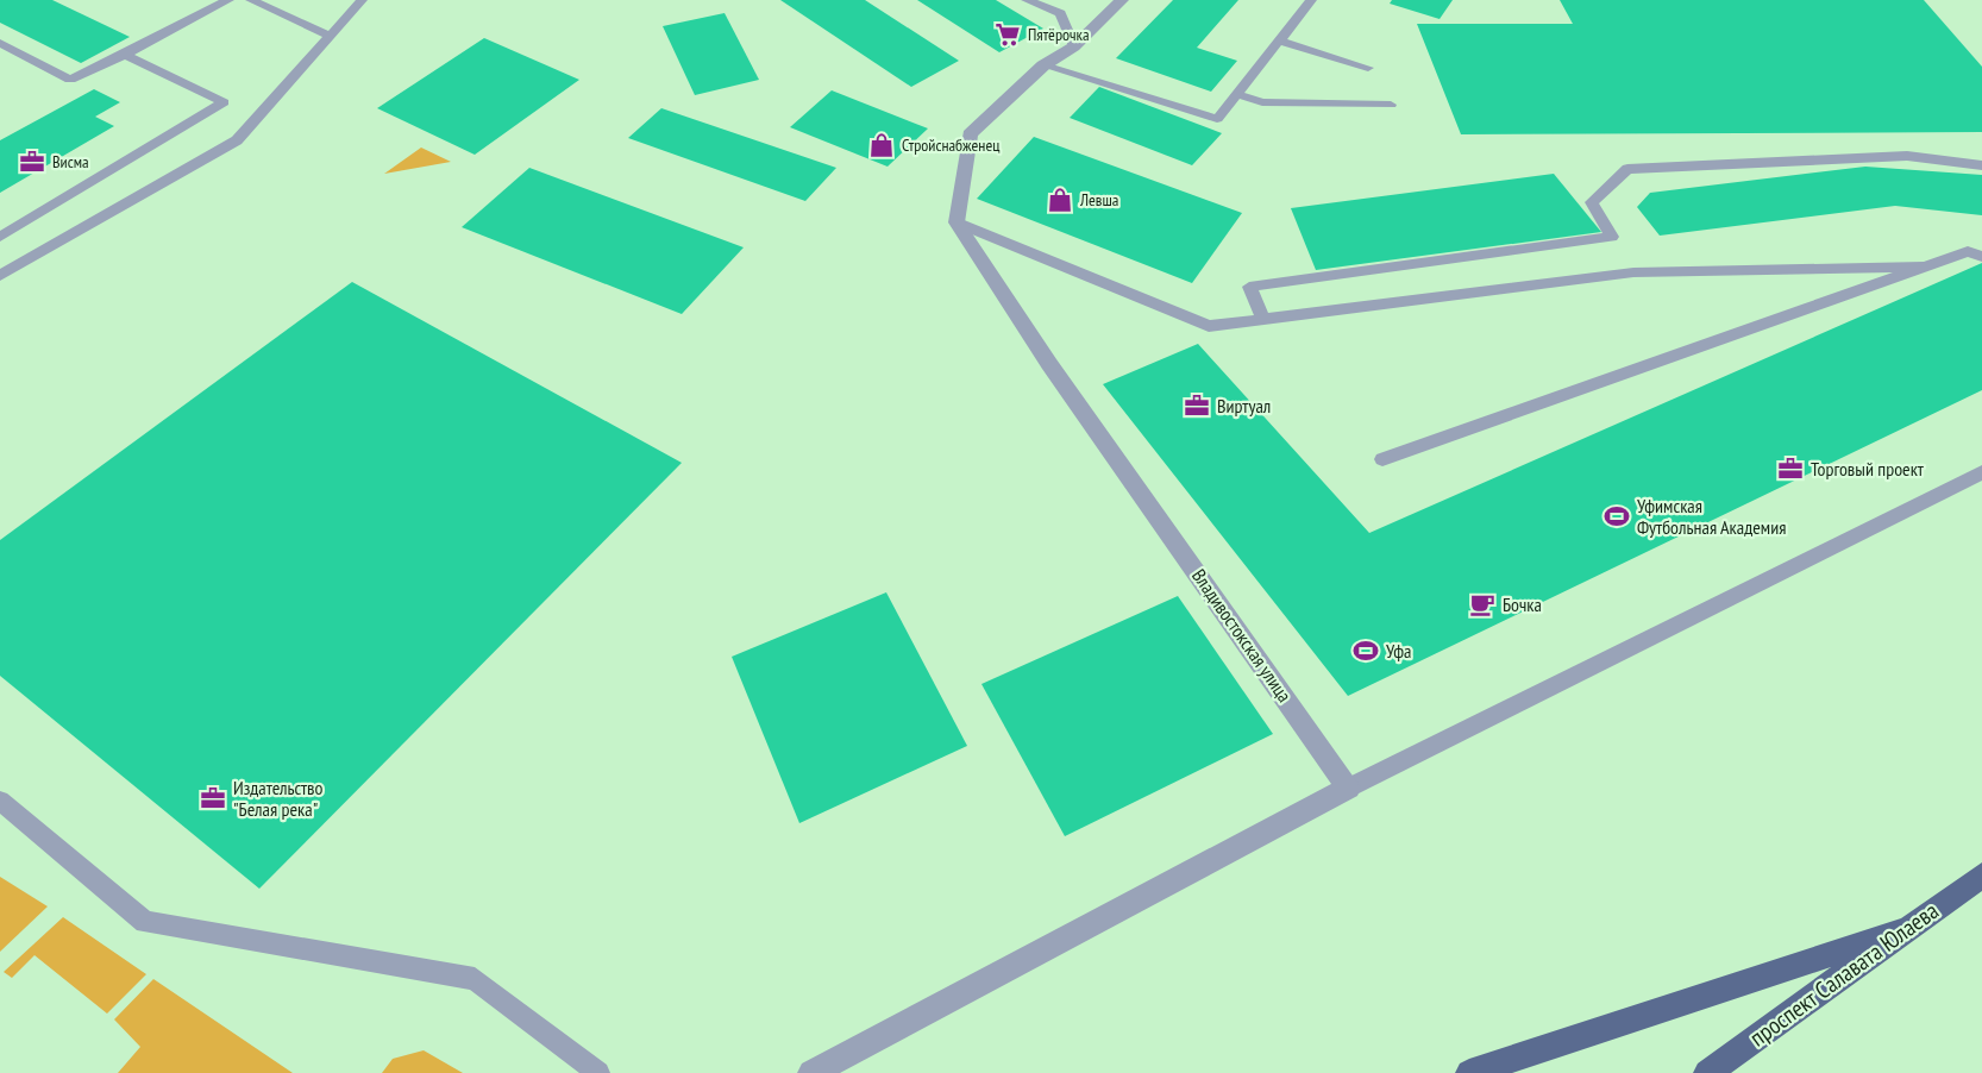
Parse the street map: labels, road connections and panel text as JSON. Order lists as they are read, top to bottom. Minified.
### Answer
{"streets":{"main road":["проспект Салавата Юлаева"],"street":["Владивостокская улица"]},"places":{"supermarket":["Пятёрочка"],"shop":["Стройснабженец","Левша"],"office":["Висма","Виртуал","Торговый проект","Издательство \"Белая река\""],"sports":["Уфимская Футбольная Академия","Уфа"],"cafe":["Бочка"]}}
